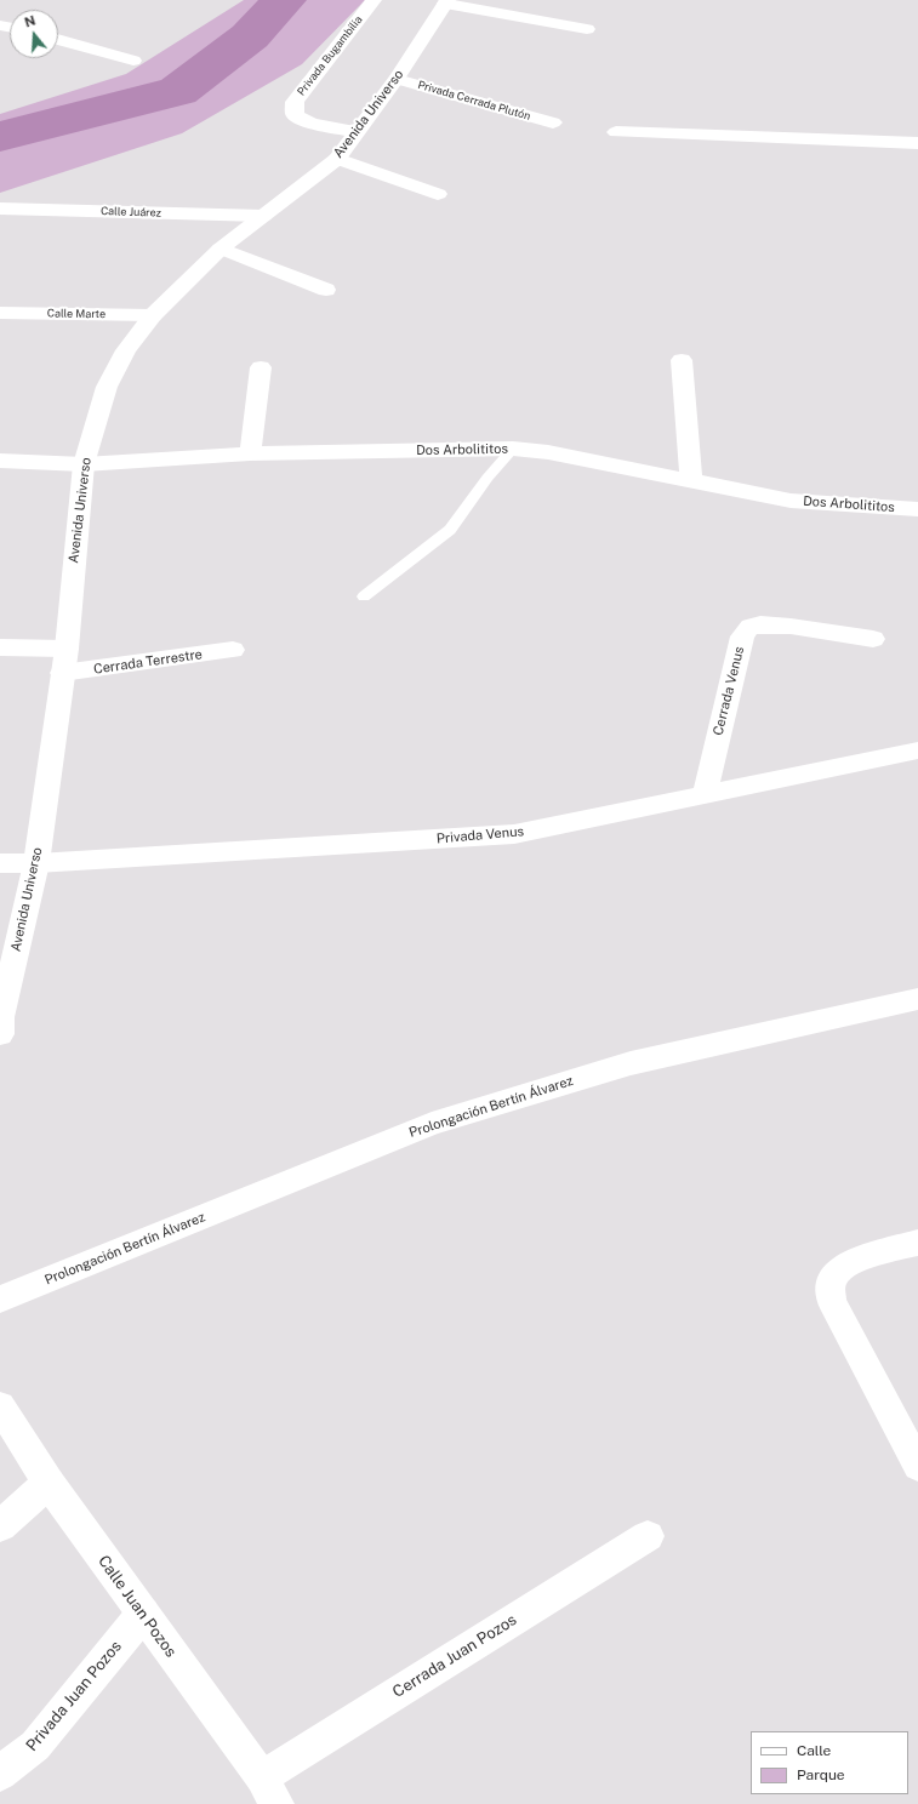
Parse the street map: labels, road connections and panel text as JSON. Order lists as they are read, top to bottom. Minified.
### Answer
{"streets":{"street":["Privada Bugambilia","Privada Cerrada Plutón","Avenida Universo","Calle Juárez","Calle Marte","Dos Arbolititos","Cerrada Terrestre","Cerrada Venus","Privada Venus","Prolongación Bertín Álvarez","Calle Juan Pozos","Cerrada Juan Pozos","Privada Juan Pozos"]},"crossings":[["Privada Bugambilia","Avenida Universo"],["Privada Cerrada Plutón","Avenida Universo"],["Avenida Universo","Calle Juárez"],["Avenida Universo","Calle Marte"],["Avenida Universo","Dos Arbolititos"],["Avenida Universo","Cerrada Terrestre"],["Avenida Universo","Privada Venus"],["Cerrada Venus","Privada Venus"],["Calle Juan Pozos","Cerrada Juan Pozos"],["Calle Juan Pozos","Privada Juan Pozos"]],"legend":["Calle","Parque"],"north":"top"}
